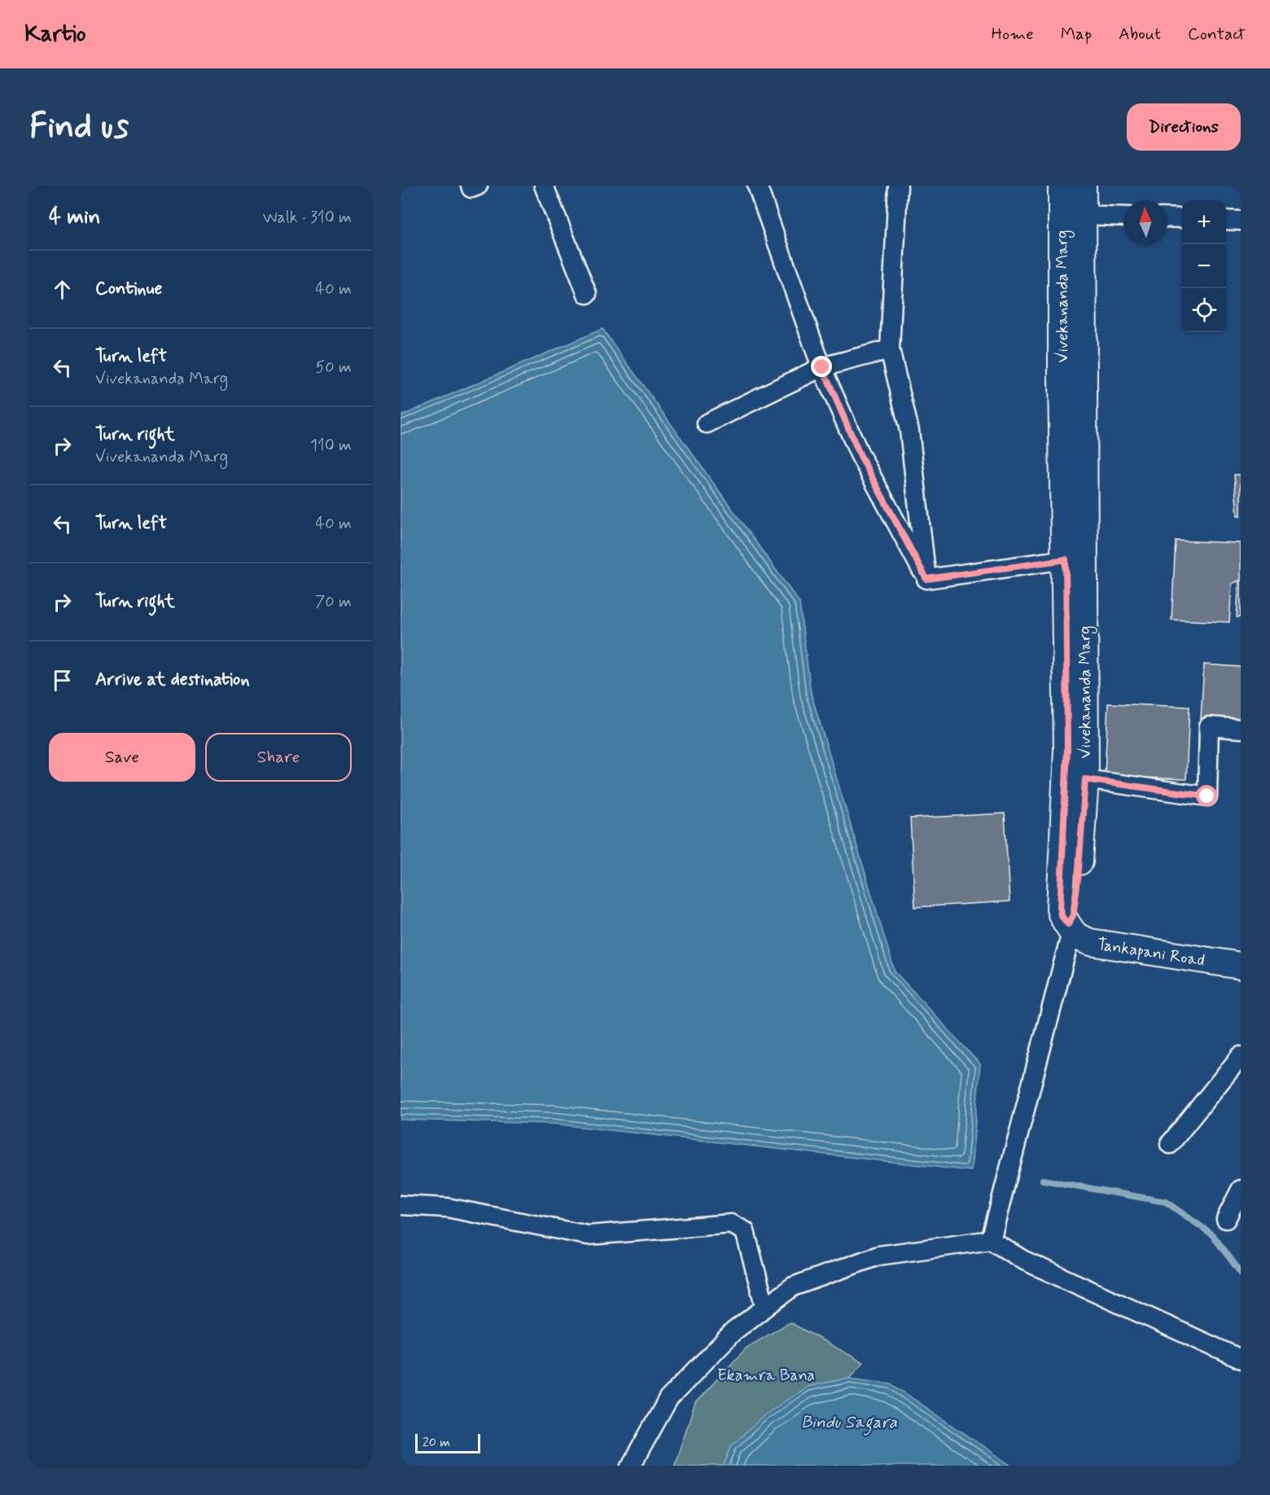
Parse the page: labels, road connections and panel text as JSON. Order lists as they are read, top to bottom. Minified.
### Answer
{"streets":{"main road":["Vivekananda Marg","Tankapani Road"]},"crossings":[["Vivekananda Marg","Tankapani Road"]],"water":["Bindu Sagara"],"parks":["Ekamra Bana"],"scale_bar":"20 m","north":"top","page":{"header":"Kartio","nav":["Home","Map","About","Contact"],"buttons":["Directions",["Save","Share"]],"title":"Find us","heading":["4 min","Walk · 310 m"],"map_buttons":["+","−"],"list":[["Continue","40 m"],["Turn left","Vivekananda Marg","50 m"],["Turn right","Vivekananda Marg","110 m"],["Turn left","40 m"],["Turn right","70 m"],"Arrive at destination"],"scale":"20 m"}}
